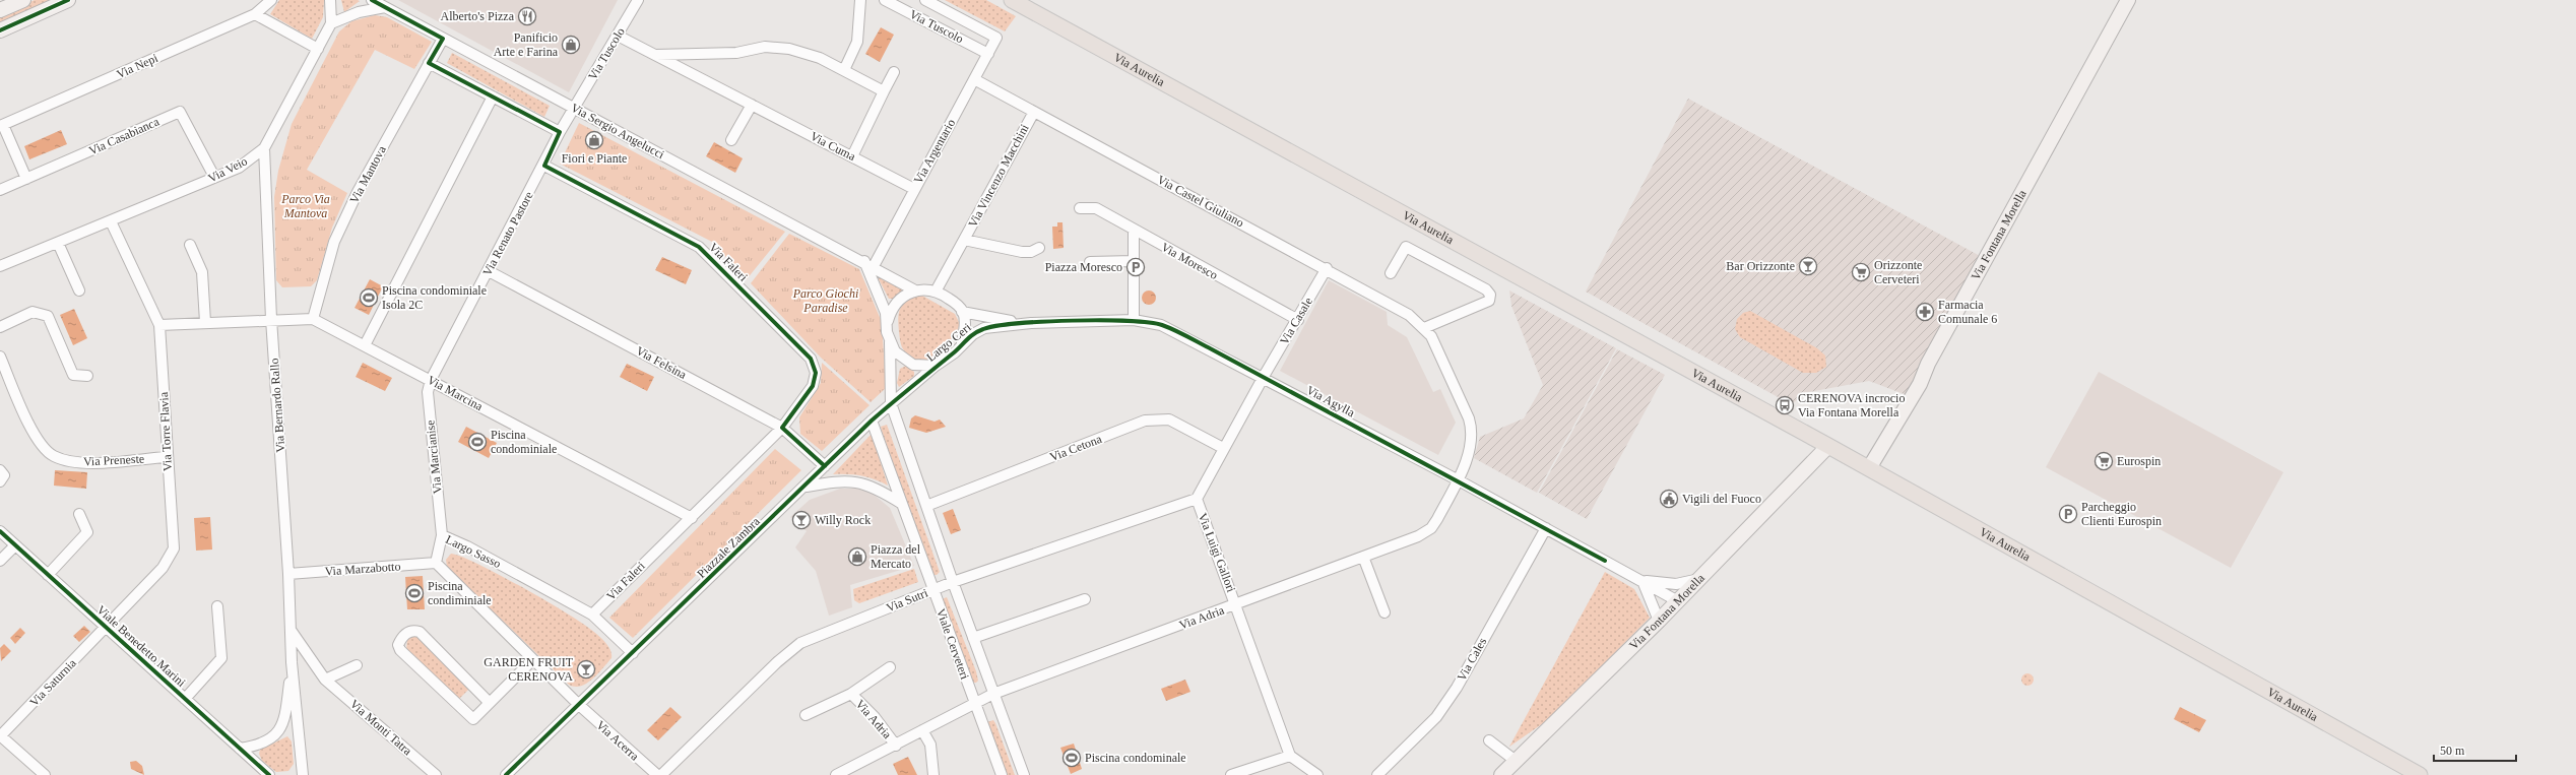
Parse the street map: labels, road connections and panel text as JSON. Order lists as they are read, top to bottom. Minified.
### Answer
{"streets":{"main road":["Via Aurelia"],"street":["Via Tuscolo","Via Nepi","Via Sergio Angelucci","Via Casabianca","Via Cuma","Via Argentario","Via Veio","Via Mantova","Via Vincenzo Macchini","Via Castel Giuliano","Via Renato Pastore","Via Fontana Morella","Via Moresco","Via Faleri","Via Casale","Largo Ceri","Via Felsina","Via Marcina","Via Agylla","Via Bernardo Rallo","Via Torre Flavia","Via Cetona","Via Marcianise","Via Preneste","Piazzale Zambra","Largo Sasso","Via Luigi Gallori","Via Marzabotto","Via Sutri","Via Adria","Viale Cerveteri","Viale Benedetto Marini","Via Cales","Via Saturnia","Via Monti Tatra","Via Acerra"]},"crossings":[["Via Tuscolo","Via Sergio Angelucci"],["Via Tuscolo","Via Cuma"],["Via Tuscolo","Via Argentario"],["Via Tuscolo","Via Renato Pastore"],["Via Aurelia","Via Fontana Morella"],["Via Sergio Angelucci","Via Argentario"],["Via Sergio Angelucci","Via Mantova"],["Via Sergio Angelucci","Via Renato Pastore"],["Via Sergio Angelucci","Largo Ceri"],["Via Casabianca","Via Veio"],["Via Cuma","Via Argentario"],["Via Argentario","Via Castel Giuliano"],["Via Argentario","Largo Ceri"],["Via Veio","Via Bernardo Rallo"],["Via Veio","Via Torre Flavia"],["Via Mantova","Via Marcina"],["Via Vincenzo Macchini","Via Castel Giuliano"],["Via Vincenzo Macchini","Largo Ceri"],["Via Castel Giuliano","Via Casale"],["Via Castel Giuliano","Via Agylla"],["Via Castel Giuliano","Via Adria"],["Via Renato Pastore","Via Faleri"],["Via Renato Pastore","Via Felsina"],["Via Renato Pastore","Via Marcina"],["Via Renato Pastore","Via Marcianise"],["Via Fontana Morella","Via Agylla"],["Via Moresco","Via Casale"],["Via Faleri","Via Felsina"],["Via Faleri","Via Marcina"],["Via Faleri","Largo Sasso"],["Via Casale","Via Agylla"],["Via Casale","Via Luigi Gallori"],["Largo Ceri","Via Agylla"],["Largo Ceri","Piazzale Zambra"],["Largo Ceri","Viale Cerveteri"],["Via Felsina","Piazzale Zambra"],["Via Marcina","Via Bernardo Rallo"],["Via Marcina","Via Torre Flavia"],["Via Marcina","Via Marcianise"],["Via Agylla","Via Luigi Gallori"],["Via Agylla","Via Adria"],["Via Agylla","Via Cales"],["Via Bernardo Rallo","Via Marzabotto"],["Via Bernardo Rallo","Viale Benedetto Marini"],["Via Bernardo Rallo","Via Monti Tatra"],["Via Torre Flavia","Via Preneste"],["Via Torre Flavia","Viale Benedetto Marini"],["Via Torre Flavia","Via Saturnia"],["Via Cetona","Via Luigi Gallori"],["Via Cetona","Viale Cerveteri"],["Via Marcianise","Largo Sasso"],["Piazzale Zambra","Largo Sasso"],["Piazzale Zambra","Viale Cerveteri"],["Piazzale Zambra","Via Acerra"],["Largo Sasso","Via Marzabotto"],["Via Luigi Gallori","Via Sutri"],["Via Luigi Gallori","Via Adria"],["Via Sutri","Viale Cerveteri"],["Via Adria","Viale Cerveteri"],["Viale Benedetto Marini","Via Saturnia"]],"parks":["Parco Via Mantova","Parco Giochi Paradise"],"places":{"restaurant":["Alberto's Pizza"],"shop":["Panificio Arte e Farina","Fiori e Piante","Piazza del Mercato"],"bar":["Bar Orizzonte","Willy Rock","GARDEN FRUIT CERENOVA"],"parking":["Piazza Moresco","Parcheggio Clienti Eurospin"],"supermarket":["Orizzonte Cerveteri","Eurospin"],"sports":["Piscina condominiale Isola 2C","Piscina condominiale","Piscina condiminiale","Piscina condominale"],"pharmacy":["Farmacia Comunale 6"],"bus stop":["CERENOVA incrocio Via Fontana Morella"],"public building":["Vigili del Fuoco"]},"scale_bar":"50 m"}
